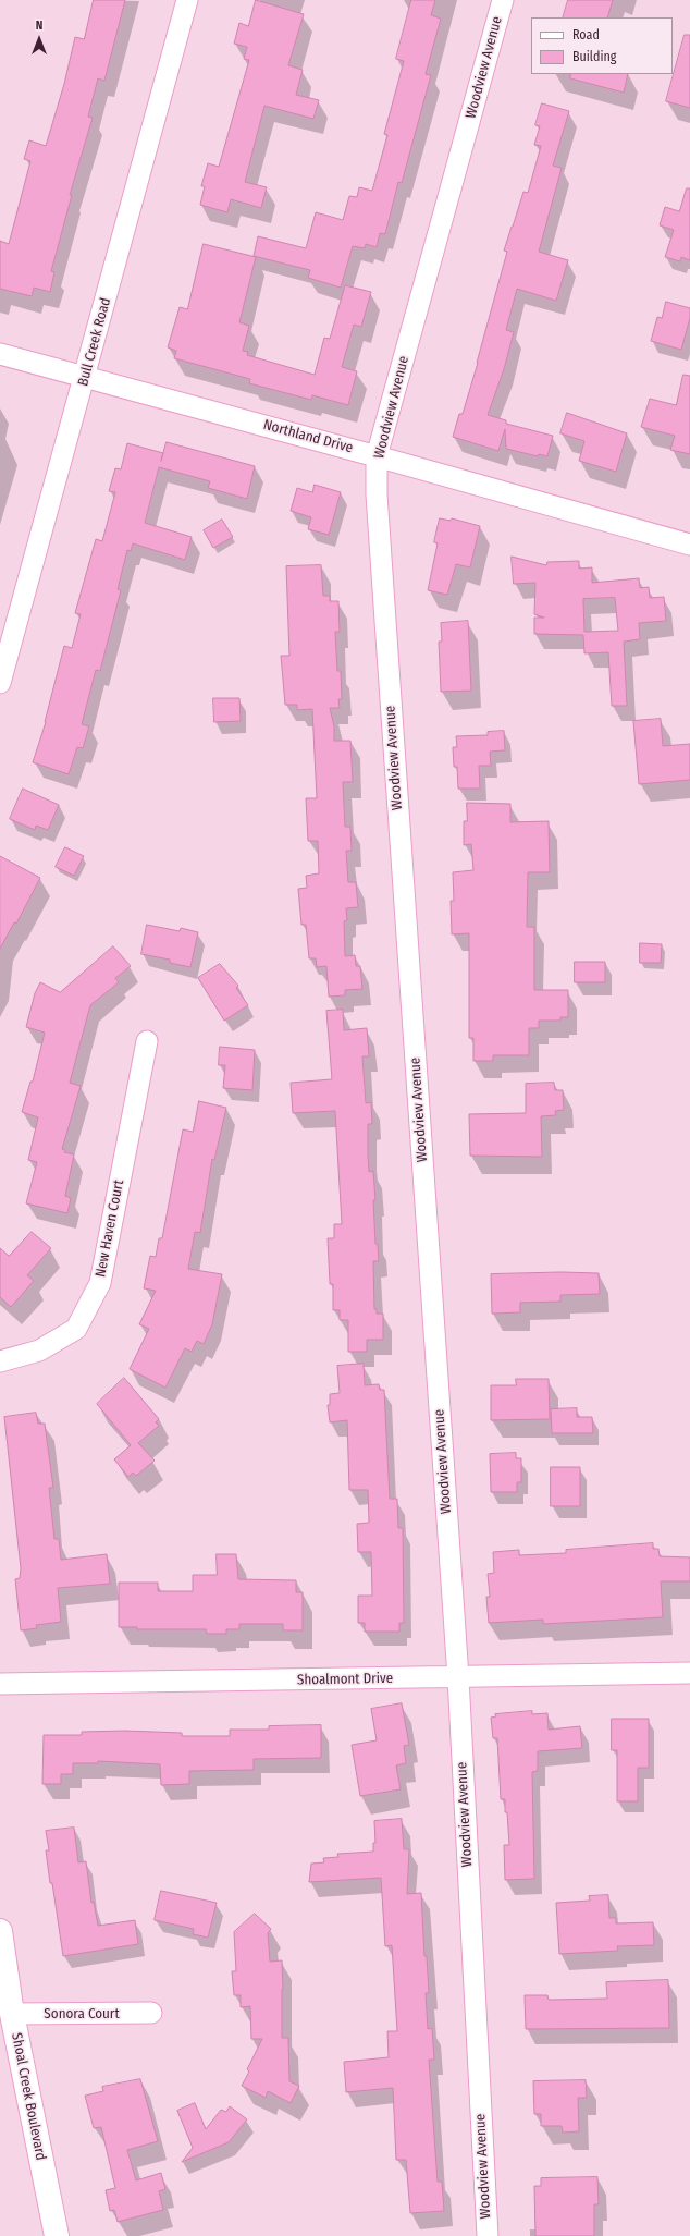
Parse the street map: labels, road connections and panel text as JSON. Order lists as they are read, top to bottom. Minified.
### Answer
{"streets":{"street":["Woodview Avenue","Bull Creek Road","Northland Drive","New Haven Court","Shoalmont Drive","Sonora Court","Shoal Creek Boulevard"]},"crossings":[["Woodview Avenue","Northland Drive"],["Woodview Avenue","Shoalmont Drive"],["Bull Creek Road","Northland Drive"],["Sonora Court","Shoal Creek Boulevard"]],"legend":["Road","Building"],"north":"top"}
